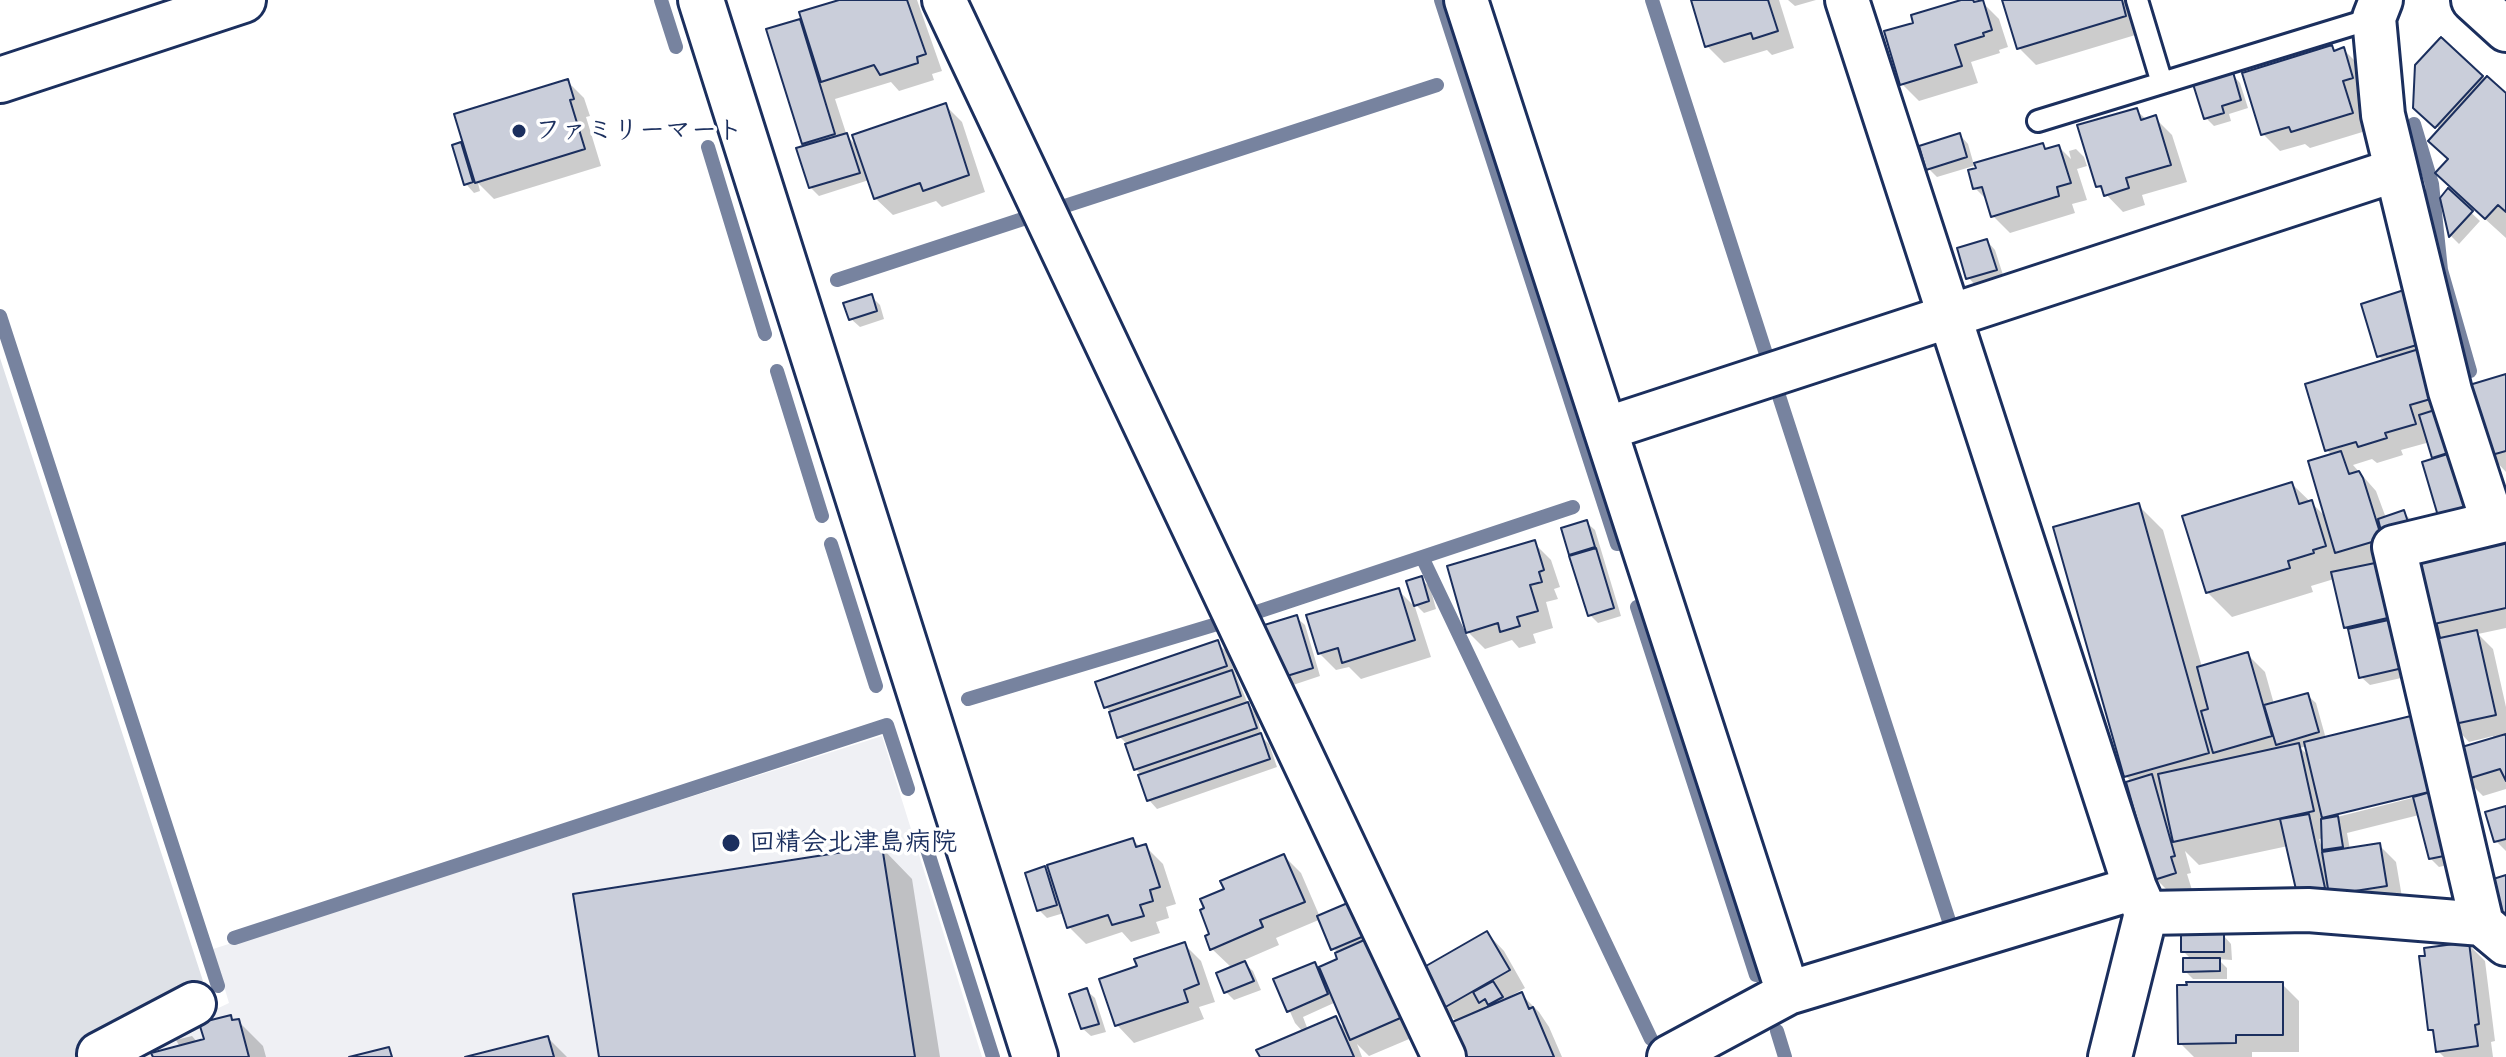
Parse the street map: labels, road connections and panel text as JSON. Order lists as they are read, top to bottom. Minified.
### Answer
{"places":["ファミリーマート","回精会北津島病院"]}
